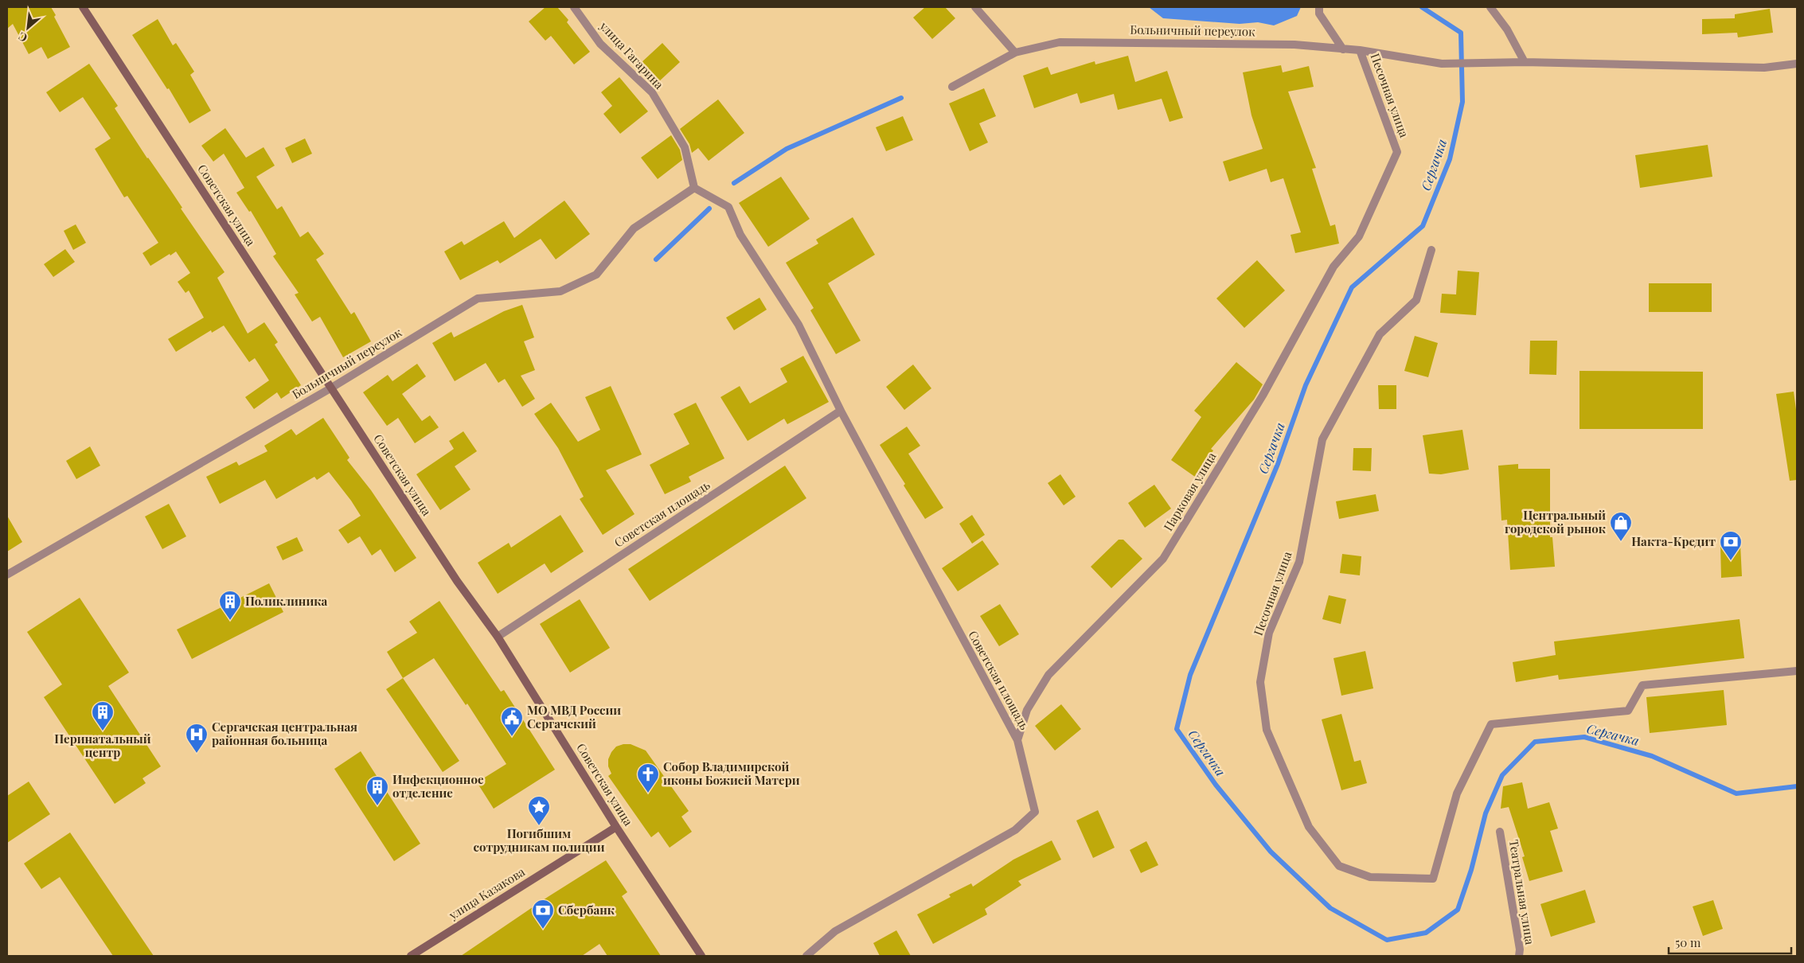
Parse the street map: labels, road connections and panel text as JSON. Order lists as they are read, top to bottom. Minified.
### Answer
{"streets":{"main road":["Советская улица","улица Казакова"],"street":["Больничный переулок","улица Гагарина","Песочная улица","Парковая улица","Советская площадь","Театральная улица"]},"crossings":[["Больничный переулок","улица Гагарина"],["Больничный переулок","Песочная улица"],["Больничный переулок","Советская улица"],["Больничный переулок","Советская площадь"],["улица Гагарина","Советская площадь"],["Песочная улица","Парковая улица"],["Советская улица","Советская площадь"],["Советская улица","улица Казакова"],["Парковая улица","Советская площадь"]],"water":["Сергачка"],"places":{"shop":["Центральный городской рынок"],"bank":["Накта-Кредит","Сбербанк"],"building":["Поликлиника","Перинатальный центр","Инфекционное отделение"],"public building":["МО МВД России Сергачский"],"hospital":["Сергачская центральная районная больница"],"church":["Собор Владимирской иконы Божией Матери"],"place":["Погибшим сотрудникам полиции"]},"scale_bar":"50 m","north":"bottom left"}
